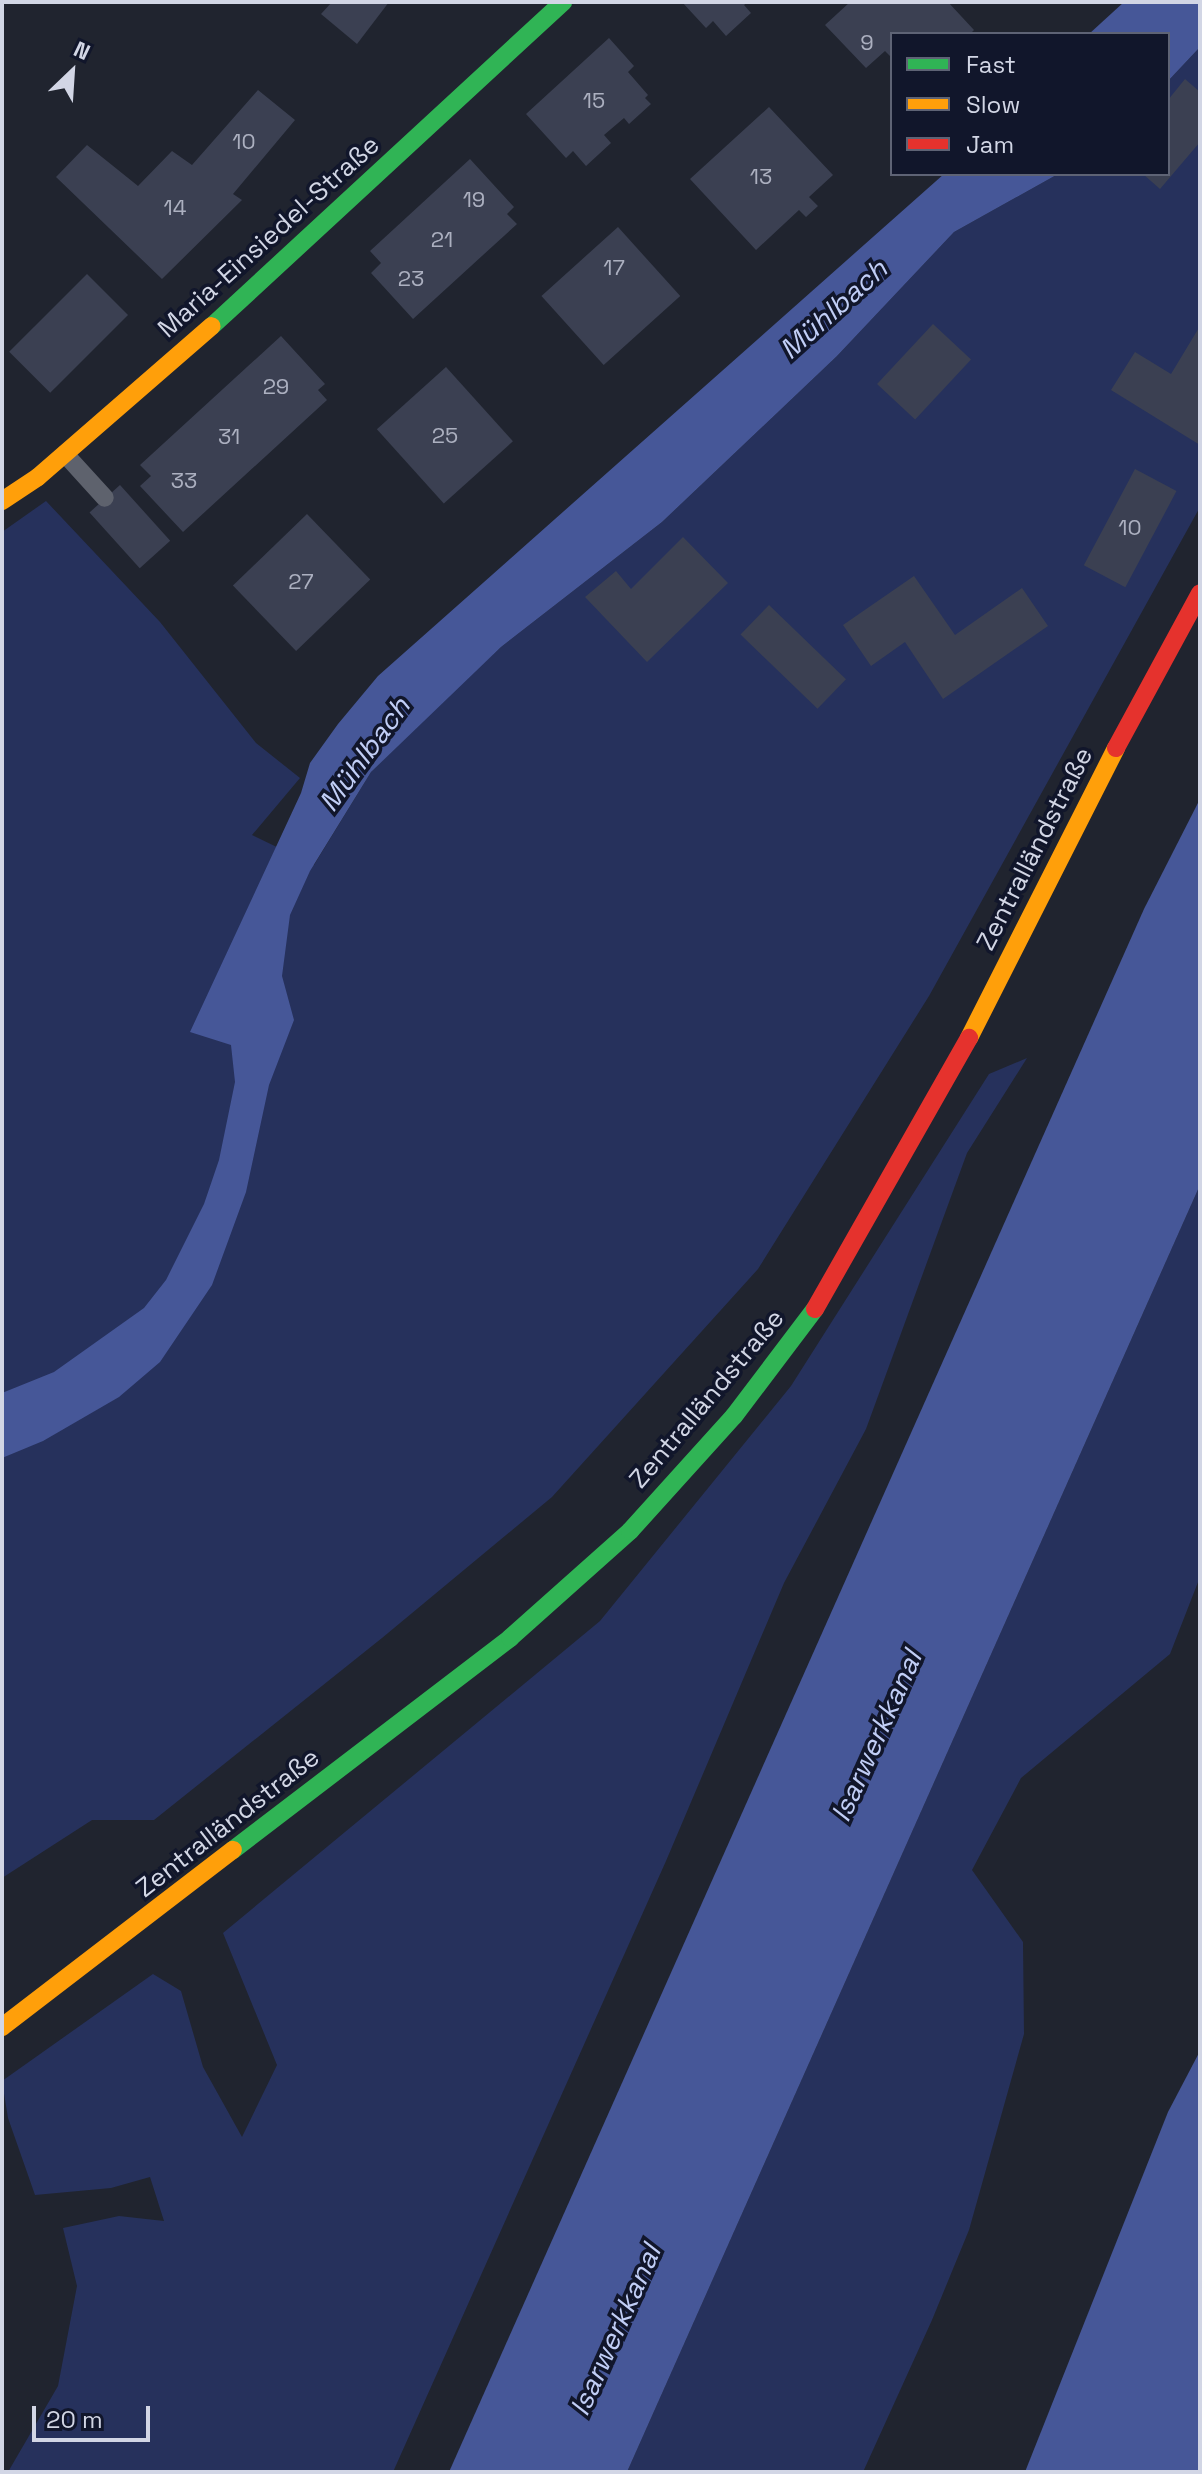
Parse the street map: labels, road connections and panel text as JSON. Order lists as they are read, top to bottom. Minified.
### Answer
{"streets":{"street":["Maria-Einsiedel-Straße","Zentralländstraße"]},"water":["Mühlbach","Isarwerkkanal"],"house_numbers":["9","15","10","13","19","14","21","17","23","29","25","31","33","10","27"],"legend":["Fast","Slow","Jam"],"scale_bar":"20 m","north":"top right"}
